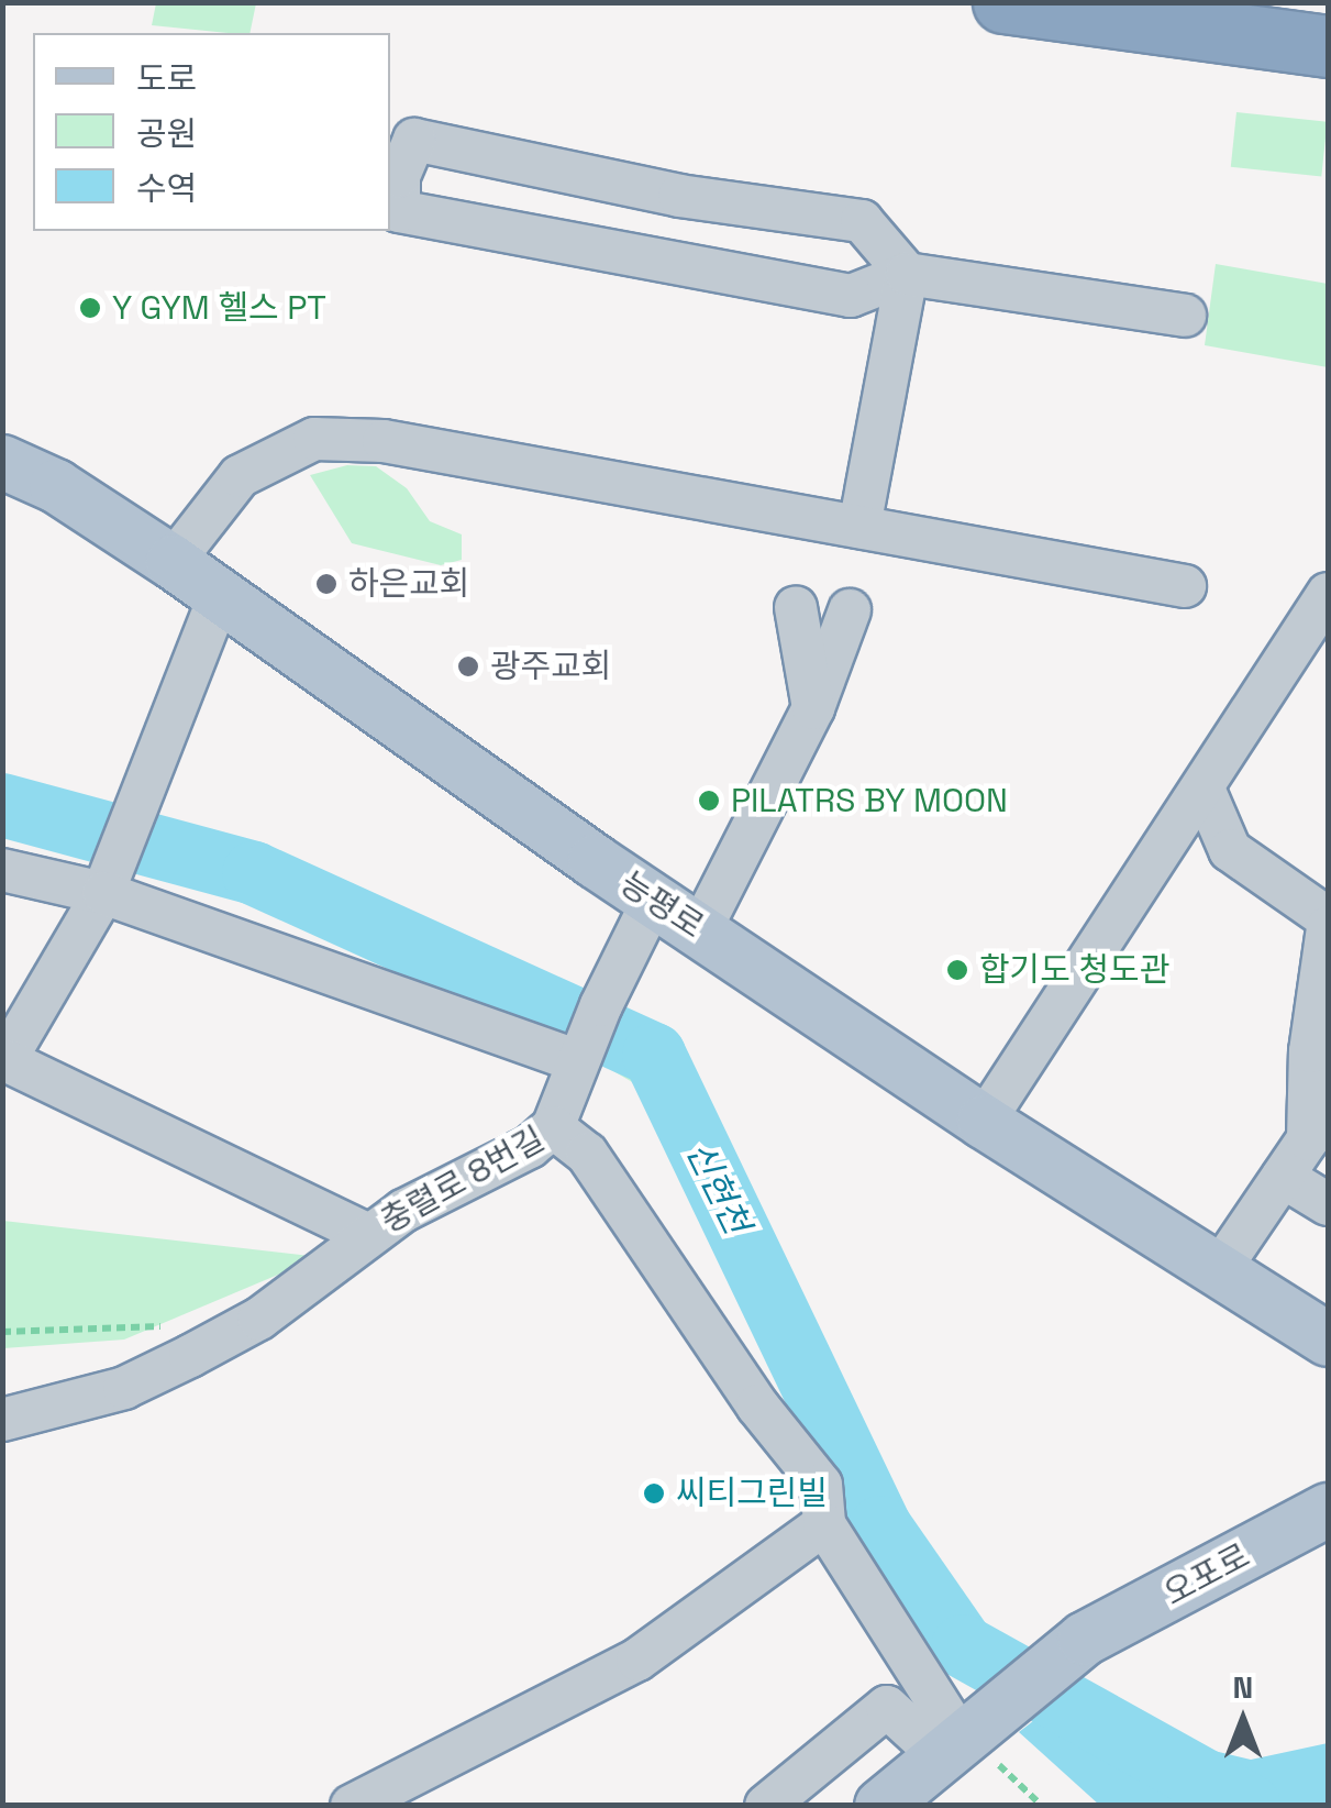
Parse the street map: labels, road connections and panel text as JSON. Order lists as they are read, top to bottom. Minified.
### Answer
{"streets":{"main road":["능평로","오포로"],"street":["충렬로 8번길"]},"crossings":[["충렬로 8번길","오포로"]],"water":["신현천"],"places":["Y GYM 헬스 PT","하은교회","광주교회","PILATRS BY MOON","합기도 청도관","씨티그린빌"],"legend":["도로","공원","수역"],"north":"top"}
